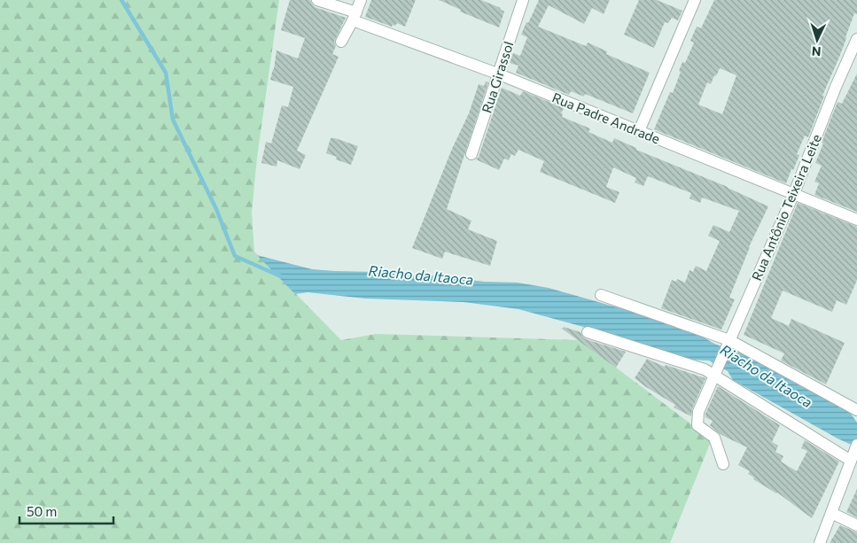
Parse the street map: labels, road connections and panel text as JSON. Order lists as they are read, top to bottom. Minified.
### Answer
{"streets":{"street":["Rua Girassol","Rua Padre Andrade","Rua Antônio Teixeira Leite"]},"crossings":[["Rua Girassol","Rua Padre Andrade"],["Rua Padre Andrade","Rua Antônio Teixeira Leite"]],"water":["Riacho da Itaoca"],"scale_bar":"50 m","north":"bottom"}
